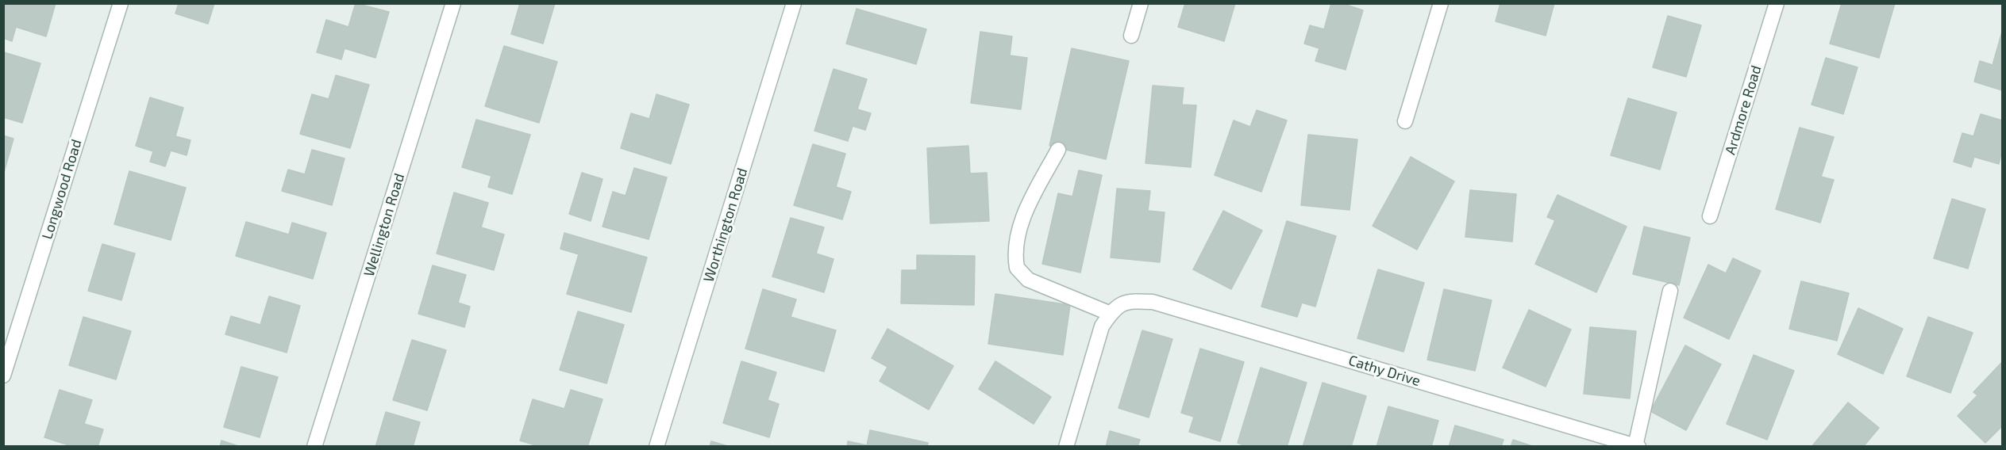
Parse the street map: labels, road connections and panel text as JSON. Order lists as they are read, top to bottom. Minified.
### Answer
{"streets":{"street":["Ardmore Road","Longwood Road","Wellington Road","Worthington Road","Cathy Drive"]}}
